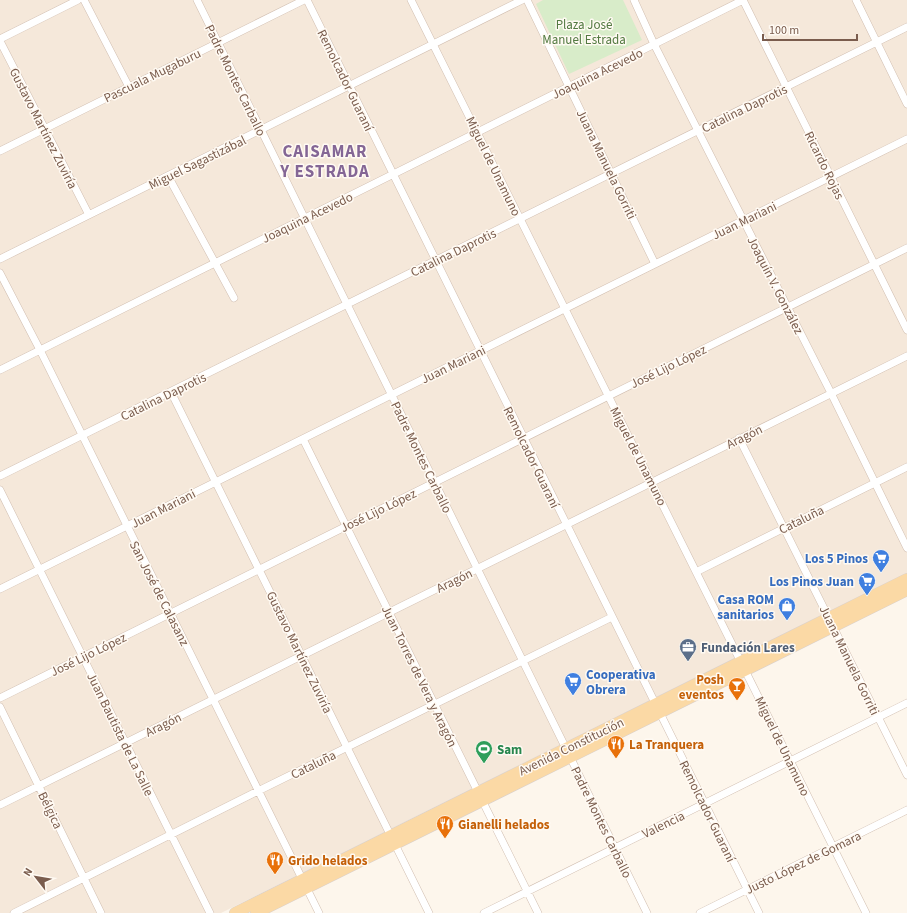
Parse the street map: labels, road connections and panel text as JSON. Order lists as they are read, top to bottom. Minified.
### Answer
{"streets":{"main road":["Avenida Constitución"],"street":["Joaquina Acevedo","Pascuala Mugaburu","Padre Montes Carballo","Remolcador Guaraní","Catalina Daprotis","Gustavo Martínez Zuviría","Miguel Sagastizábal","Juana Manuela Gorriti","Ricardo Rojas","Miguel de Unamuno","Juan Mariani","Joaquín V. González","José Lijo López","Aragón","Cataluña","San José de Calasanz","Juan Torres de Vera y Aragón","Juan Bautista de La Salle","Bélgica","Valencia","Justo López de Gomara"]},"crossings":[["Joaquina Acevedo","Padre Montes Carballo"],["Joaquina Acevedo","Remolcador Guaraní"],["Joaquina Acevedo","Juana Manuela Gorriti"],["Joaquina Acevedo","Ricardo Rojas"],["Joaquina Acevedo","Miguel de Unamuno"],["Joaquina Acevedo","Joaquín V. González"],["Joaquina Acevedo","San José de Calasanz"],["Pascuala Mugaburu","Padre Montes Carballo"],["Pascuala Mugaburu","Remolcador Guaraní"],["Pascuala Mugaburu","Gustavo Martínez Zuviría"],["Padre Montes Carballo","Catalina Daprotis"],["Padre Montes Carballo","Miguel Sagastizábal"],["Padre Montes Carballo","Juan Mariani"],["Padre Montes Carballo","José Lijo López"],["Padre Montes Carballo","Aragón"],["Padre Montes Carballo","Cataluña"],["Padre Montes Carballo","Avenida Constitución"],["Padre Montes Carballo","Valencia"],["Remolcador Guaraní","Catalina Daprotis"],["Remolcador Guaraní","Miguel Sagastizábal"],["Remolcador Guaraní","Juan Mariani"],["Remolcador Guaraní","José Lijo López"],["Remolcador Guaraní","Aragón"],["Remolcador Guaraní","Cataluña"],["Remolcador Guaraní","Avenida Constitución"],["Remolcador Guaraní","Valencia"],["Remolcador Guaraní","Justo López de Gomara"],["Catalina Daprotis","Gustavo Martínez Zuviría"],["Catalina Daprotis","Juana Manuela Gorriti"],["Catalina Daprotis","Ricardo Rojas"],["Catalina Daprotis","Miguel de Unamuno"],["Catalina Daprotis","Joaquín V. González"],["Catalina Daprotis","San José de Calasanz"],["Gustavo Martínez Zuviría","Miguel Sagastizábal"],["Gustavo Martínez Zuviría","Juan Mariani"],["Gustavo Martínez Zuviría","José Lijo López"],["Gustavo Martínez Zuviría","Aragón"],["Gustavo Martínez Zuviría","Cataluña"],["Gustavo Martínez Zuviría","Avenida Constitución"],["Miguel Sagastizábal","Miguel de Unamuno"],["Juana Manuela Gorriti","Juan Mariani"],["Juana Manuela Gorriti","Aragón"],["Juana Manuela Gorriti","Cataluña"],["Juana Manuela Gorriti","Avenida Constitución"],["Juana Manuela Gorriti","Valencia"],["Ricardo Rojas","Juan Mariani"],["Ricardo Rojas","José Lijo López"],["Miguel de Unamuno","Juan Mariani"],["Miguel de Unamuno","José Lijo López"],["Miguel de Unamuno","Aragón"],["Miguel de Unamuno","Cataluña"],["Miguel de Unamuno","Avenida Constitución"],["Miguel de Unamuno","Valencia"],["Miguel de Unamuno","Justo López de Gomara"],["Juan Mariani","Joaquín V. González"],["Juan Mariani","San José de Calasanz"],["Juan Mariani","Juan Torres de Vera y Aragón"],["Juan Mariani","Juan Bautista de La Salle"],["Joaquín V. González","José Lijo López"],["Joaquín V. González","Aragón"],["Joaquín V. González","Cataluña"],["José Lijo López","San José de Calasanz"],["José Lijo López","Juan Torres de Vera y Aragón"],["José Lijo López","Juan Bautista de La Salle"],["Aragón","San José de Calasanz"],["Aragón","Juan Torres de Vera y Aragón"],["Aragón","Juan Bautista de La Salle"],["Aragón","Bélgica"],["Cataluña","San José de Calasanz"],["Cataluña","Juan Torres de Vera y Aragón"],["Cataluña","Juan Bautista de La Salle"],["Cataluña","Bélgica"],["San José de Calasanz","Avenida Constitución"],["Juan Torres de Vera y Aragón","Avenida Constitución"],["Juan Torres de Vera y Aragón","Valencia"]],"districts":["CAISAMAR Y ESTRADA"],"parks":["Plaza José Manuel Estrada"],"places":{"supermarket":["Los 5 Pinos","Los Pinos Juan","Cooperativa Obrera"],"shop":["Casa ROM sanitarios"],"office":["Fundación Lares"],"bar":["Posh eventos"],"restaurant":["La Tranquera","Gianelli helados","Grido helados"],"sports":["Sam"]},"scale_bar":"100 m","north":"top left"}
